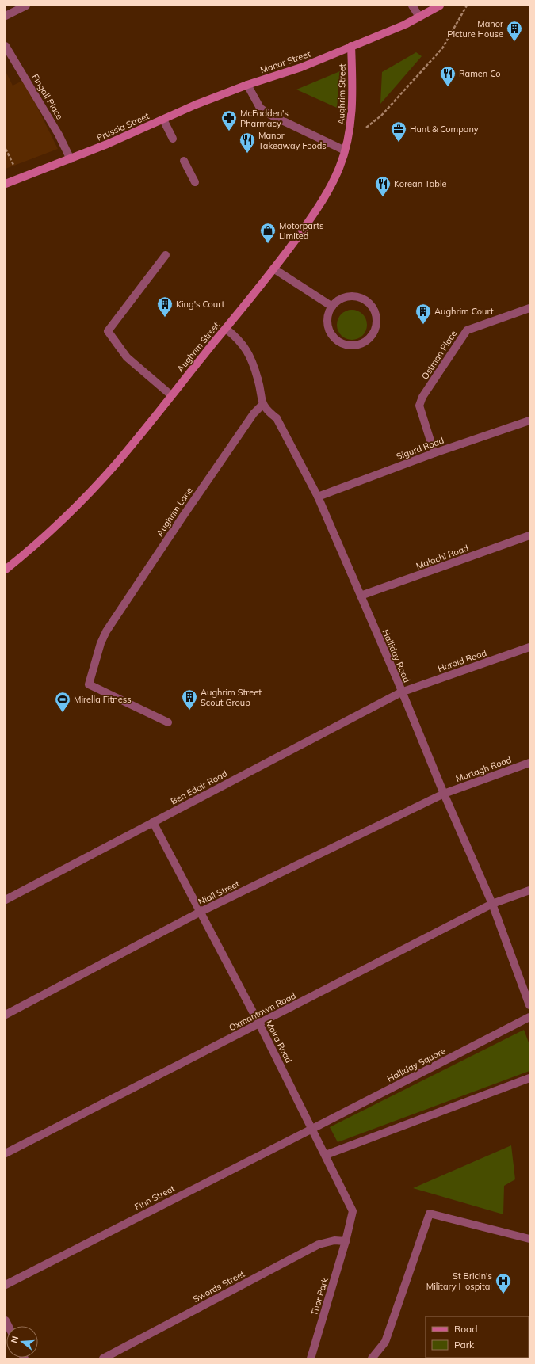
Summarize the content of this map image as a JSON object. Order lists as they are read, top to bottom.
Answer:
{
  "streets": {
    "main road": ["Manor Street", "Aughrim Street", "Prussia Street"],
    "street": [
      "Fingall Place",
      "Ostman Place",
      "Sigurd Road",
      "Aughrim Lane",
      "Malachi Road",
      "Halliday Road",
      "Harold Road",
      "Murtagh Road",
      "Ben Edair Road",
      "Niall Street",
      "Oxmantown Road",
      "Moira Road",
      "Halliday Square",
      "Finn Street",
      "Swords Street",
      "Thor Park"
    ]
  },
  "crossings": [
    ["Manor Street", "Aughrim Street"],
    ["Manor Street", "Prussia Street"],
    ["Fingall Place", "Prussia Street"],
    ["Ostman Place", "Sigurd Road"],
    ["Sigurd Road", "Halliday Road"],
    ["Aughrim Lane", "Halliday Road"],
    ["Malachi Road", "Halliday Road"],
    ["Halliday Road", "Harold Road"],
    ["Halliday Road", "Murtagh Road"],
    ["Halliday Road", "Ben Edair Road"],
    ["Halliday Road", "Niall Street"],
    ["Halliday Road", "Oxmantown Road"],
    ["Harold Road", "Ben Edair Road"],
    ["Murtagh Road", "Niall Street"],
    ["Ben Edair Road", "Moira Road"],
    ["Niall Street", "Moira Road"],
    ["Oxmantown Road", "Moira Road"],
    ["Moira Road", "Halliday Square"],
    ["Moira Road", "Finn Street"],
    ["Moira Road", "Swords Street"],
    ["Moira Road", "Thor Park"],
    ["Halliday Square", "Finn Street"],
    ["Swords Street", "Thor Park"]
  ],
  "places": {
    "building": [
      "Manor Picture House",
      "King's Court",
      "Aughrim Court",
      "Aughrim Street Scout Group"
    ],
    "restaurant": ["Ramen Co", "Manor Takeaway Foods", "Korean Table"],
    "pharmacy": ["McFadden's Pharmacy"],
    "office": ["Hunt & Company"],
    "shop": ["Motorparts Limited"],
    "sports": ["Mirella Fitness"],
    "hospital": ["St Bricin's Military Hospital"]
  },
  "legend": ["Road", "Park"],
  "north": "left"
}
